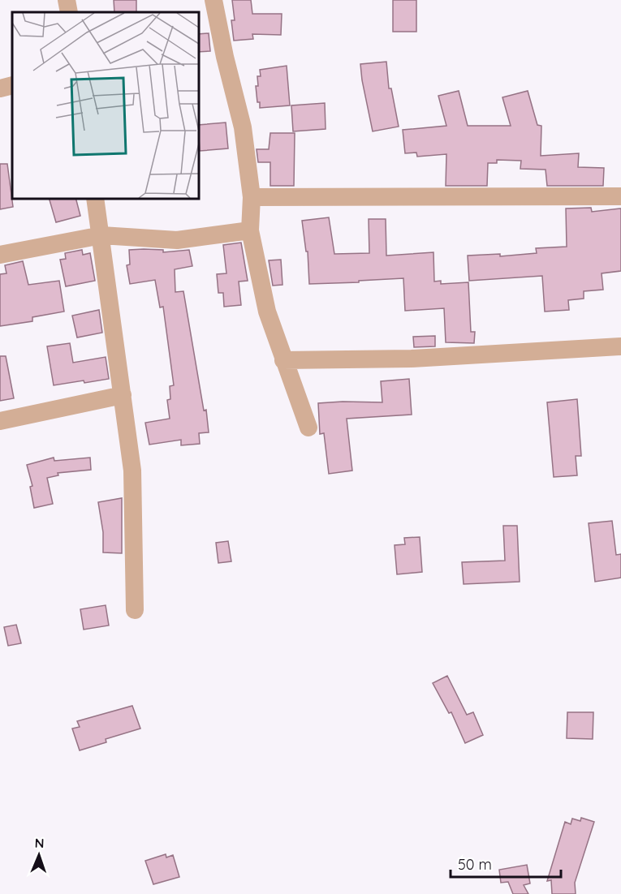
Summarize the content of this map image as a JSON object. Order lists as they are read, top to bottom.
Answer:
{
  "scale_bar": "50 m",
  "north": "top"
}
